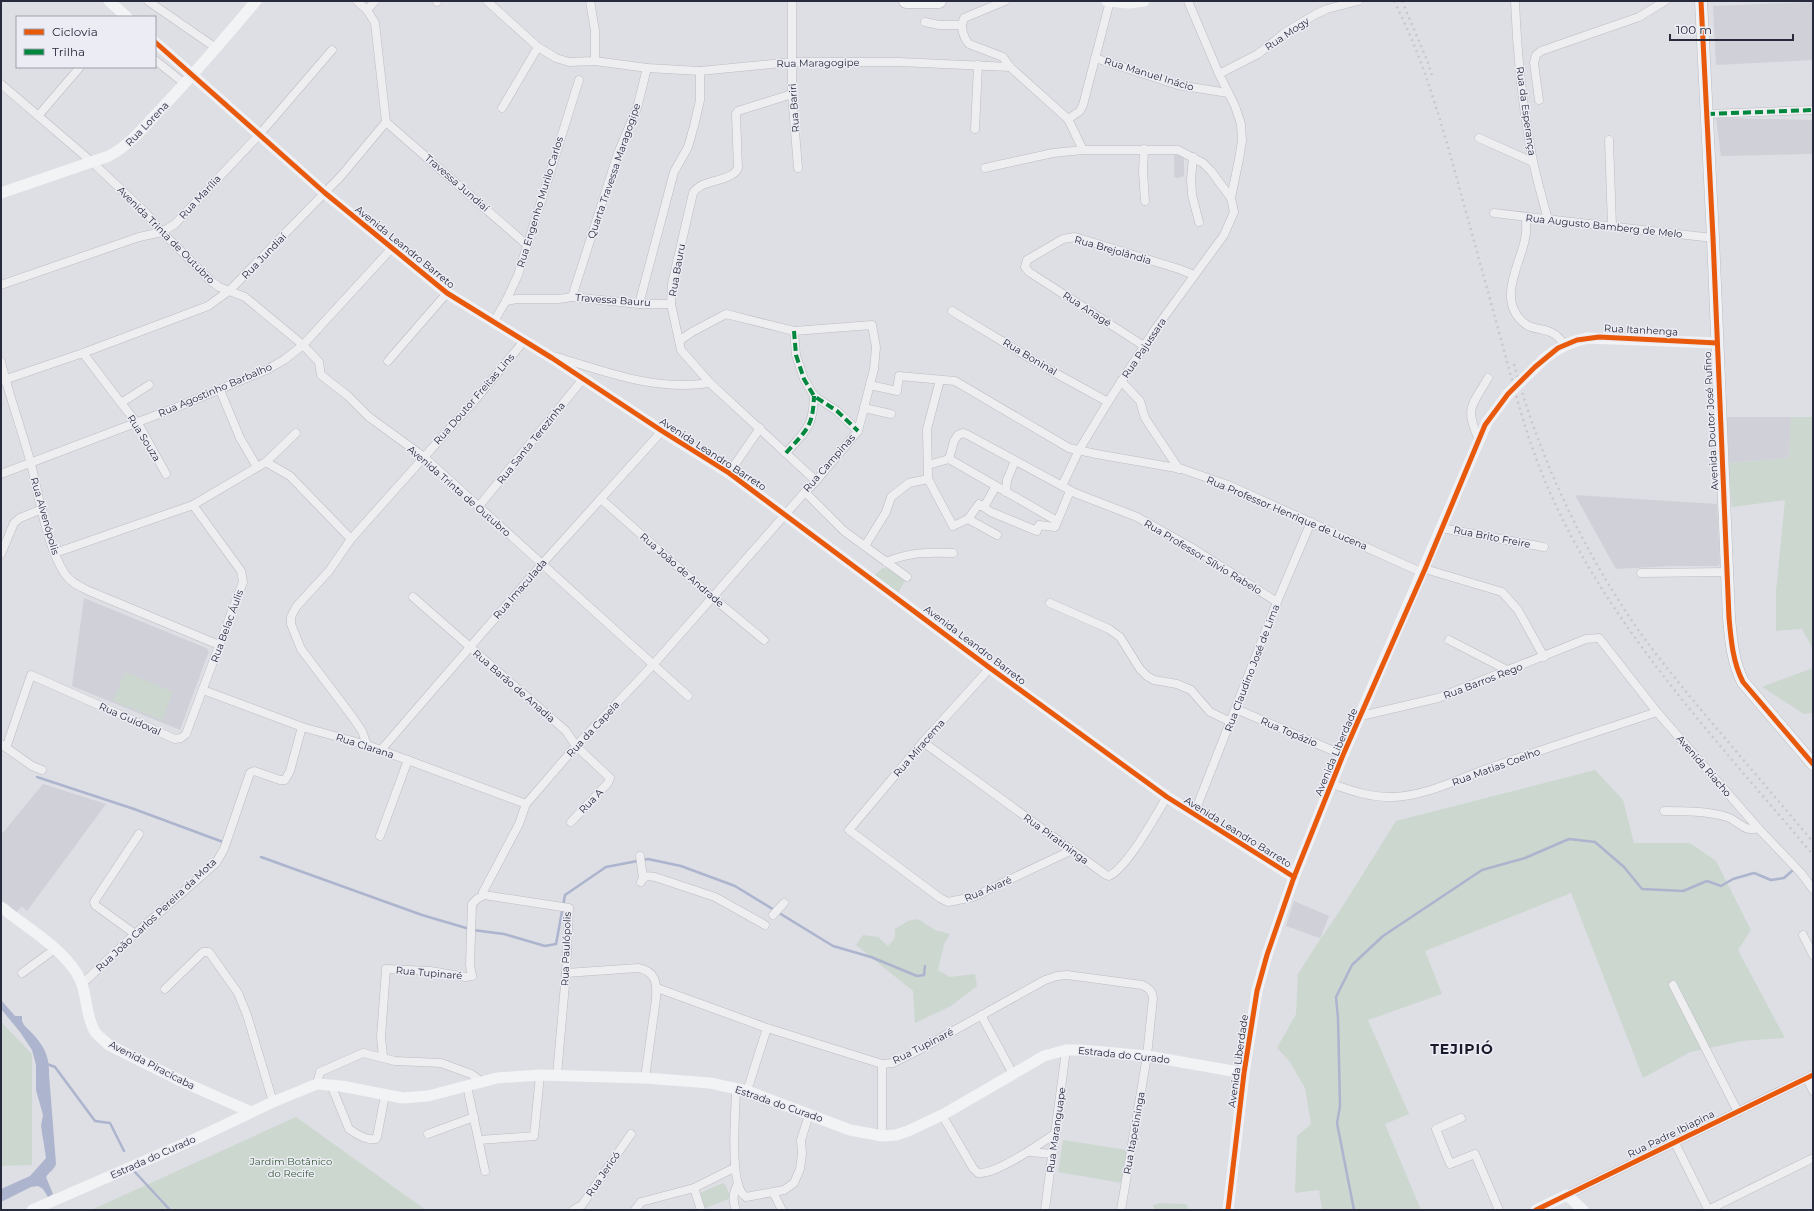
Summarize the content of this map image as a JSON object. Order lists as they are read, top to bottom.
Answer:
{
  "streets": {
    "main road": [
      "Rua Lorena",
      "Avenida Leandro Barreto",
      "Rua Itanhenga",
      "Avenida Doutor José Rufino",
      "Avenida Liberdade",
      "Estrada do Curado",
      "Avenida Piracicaba",
      "Rua Padre Ibiapina"
    ],
    "street": [
      "Rua Mogy",
      "Rua Maragogipe",
      "Rua Manuel Inácio",
      "Rua Bariri",
      "Rua da Esperança",
      "Quarta Travessa Maragogipe",
      "Travessa Jundiaí",
      "Rua Marília",
      "Rua Engenho Murilo Carlos",
      "Rua Augusto Bamberg de Melo",
      "Avenida Trinta de Outubro",
      "Rua Brejolândia",
      "Rua Jundiaí",
      "Rua Bauru",
      "Travessa Bauru",
      "Rua Anagé",
      "Rua Pajussara",
      "Rua Boninal",
      "Rua Agostinho Barbalho",
      "Rua Doutor Freitas Lins",
      "Rua Souza",
      "Rua Santa Terezinha",
      "Rua Campinas",
      "Rua Professor Henrique de Lucena",
      "Rua Alvenópolis",
      "Rua Brito Freire",
      "Rua Professor Sílvio Rabelo",
      "Rua João de Andrade",
      "Rua Imaculada",
      "Rua Belac Áulis",
      "Rua Claudino José de Lima",
      "Rua Barros Rego",
      "Rua Barão de Anadia",
      "Rua Guidoval",
      "Rua da Capela",
      "Rua Topázio",
      "Rua Clarana",
      "Rua Miracema",
      "Avenida Riacho",
      "Rua Matias Coelho",
      "Rua A",
      "Rua Piratininga",
      "Rua Avaré",
      "Rua João Carlos Pereira da Mota",
      "Rua Paulópolis",
      "Rua Tupinaré",
      "Rua Maranguape",
      "Rua Itapetininga",
      "Rua Jericó"
    ]
  },
  "crossings": [
    ["Rua Maragogipe", "Rua Bariri"],
    ["Rua Maragogipe", "Quarta Travessa Maragogipe"],
    ["Rua Bariri", "Rua Bauru"],
    ["Rua da Esperança", "Rua Augusto Bamberg de Melo"],
    ["Rua Lorena", "Avenida Trinta de Outubro"],
    ["Rua Lorena", "Avenida Leandro Barreto"],
    ["Quarta Travessa Maragogipe", "Travessa Bauru"],
    ["Travessa Jundiaí", "Rua Engenho Murilo Carlos"],
    ["Travessa Jundiaí", "Rua Jundiaí"],
    ["Rua Marília", "Avenida Trinta de Outubro"],
    ["Rua Marília", "Avenida Leandro Barreto"],
    ["Rua Engenho Murilo Carlos", "Avenida Leandro Barreto"],
    ["Rua Engenho Murilo Carlos", "Travessa Bauru"],
    ["Rua Augusto Bamberg de Melo", "Avenida Doutor José Rufino"],
    ["Avenida Trinta de Outubro", "Rua Jundiaí"],
    ["Avenida Trinta de Outubro", "Rua Agostinho Barbalho"],
    ["Avenida Trinta de Outubro", "Rua Doutor Freitas Lins"],
    ["Avenida Trinta de Outubro", "Rua Santa Terezinha"],
    ["Avenida Trinta de Outubro", "Rua Imaculada"],
    ["Avenida Trinta de Outubro", "Rua da Capela"],
    ["Avenida Leandro Barreto", "Rua Jundiaí"],
    ["Avenida Leandro Barreto", "Rua Agostinho Barbalho"],
    ["Avenida Leandro Barreto", "Rua Doutor Freitas Lins"],
    ["Avenida Leandro Barreto", "Rua Santa Terezinha"],
    ["Avenida Leandro Barreto", "Rua Campinas"],
    ["Avenida Leandro Barreto", "Rua Imaculada"],
    ["Avenida Leandro Barreto", "Rua Claudino José de Lima"],
    ["Avenida Leandro Barreto", "Rua da Capela"],
    ["Avenida Leandro Barreto", "Rua Miracema"],
    ["Avenida Leandro Barreto", "Avenida Liberdade"],
    ["Avenida Leandro Barreto", "Rua Piratininga"],
    ["Rua Brejolândia", "Rua Anagé"],
    ["Rua Brejolândia", "Rua Pajussara"],
    ["Rua Jundiaí", "Rua Souza"],
    ["Rua Jundiaí", "Rua Alvenópolis"],
    ["Rua Bauru", "Travessa Bauru"],
    ["Rua Bauru", "Rua Campinas"],
    ["Rua Anagé", "Rua Pajussara"],
    ["Rua Itanhenga", "Avenida Doutor José Rufino"],
    ["Rua Itanhenga", "Avenida Liberdade"],
    ["Rua Pajussara", "Rua Boninal"],
    ["Rua Pajussara", "Rua Professor Henrique de Lucena"],
    ["Rua Pajussara", "Rua Professor Sílvio Rabelo"],
    ["Rua Agostinho Barbalho", "Rua Souza"],
    ["Rua Agostinho Barbalho", "Rua Alvenópolis"],
    ["Rua Doutor Freitas Lins", "Rua Clarana"],
    ["Rua Campinas", "Rua Professor Henrique de Lucena"],
    ["Rua Campinas", "Rua da Capela"],
    ["Rua Professor Henrique de Lucena", "Rua Claudino José de Lima"],
    ["Rua Professor Henrique de Lucena", "Rua Barros Rego"],
    ["Rua Professor Henrique de Lucena", "Avenida Liberdade"],
    ["Rua Alvenópolis", "Rua Belac Áulis"],
    ["Rua Brito Freire", "Avenida Liberdade"],
    ["Rua Professor Sílvio Rabelo", "Rua Claudino José de Lima"],
    ["Rua João de Andrade", "Rua Imaculada"],
    ["Rua João de Andrade", "Rua da Capela"],
    ["Rua Imaculada", "Rua Barão de Anadia"],
    ["Rua Imaculada", "Rua Clarana"],
    ["Rua Belac Áulis", "Rua Guidoval"],
    ["Rua Belac Áulis", "Rua Clarana"],
    ["Rua Claudino José de Lima", "Rua Topázio"],
    ["Rua Barros Rego", "Avenida Liberdade"],
    ["Rua Barros Rego", "Avenida Riacho"],
    ["Rua Barão de Anadia", "Rua da Capela"],
    ["Rua Barão de Anadia", "Rua A"],
    ["Rua Guidoval", "Rua Clarana"],
    ["Rua da Capela", "Rua Clarana"],
    ["Rua da Capela", "Rua Paulópolis"],
    ["Rua da Capela", "Rua Tupinaré"],
    ["Rua Topázio", "Avenida Liberdade"],
    ["Rua Clarana", "Rua João Carlos Pereira da Mota"],
    ["Rua Miracema", "Rua Piratininga"],
    ["Rua Miracema", "Rua Avaré"],
    ["Avenida Liberdade", "Rua Matias Coelho"],
    ["Avenida Liberdade", "Estrada do Curado"],
    ["Avenida Riacho", "Rua Matias Coelho"],
    ["Rua Piratininga", "Rua Avaré"],
    ["Rua João Carlos Pereira da Mota", "Avenida Piracicaba"],
    ["Rua Paulópolis", "Estrada do Curado"],
    ["Rua Tupinaré", "Estrada do Curado"],
    ["Rua Tupinaré", "Rua Itapetininga"],
    ["Estrada do Curado", "Avenida Piracicaba"],
    ["Estrada do Curado", "Rua Maranguape"],
    ["Estrada do Curado", "Rua Itapetininga"]
  ],
  "districts": ["TEJIPIÓ"],
  "parks": ["Jardim Botânico do Recife"],
  "legend": ["Ciclovia", "Trilha"],
  "scale_bar": "100 m"
}
